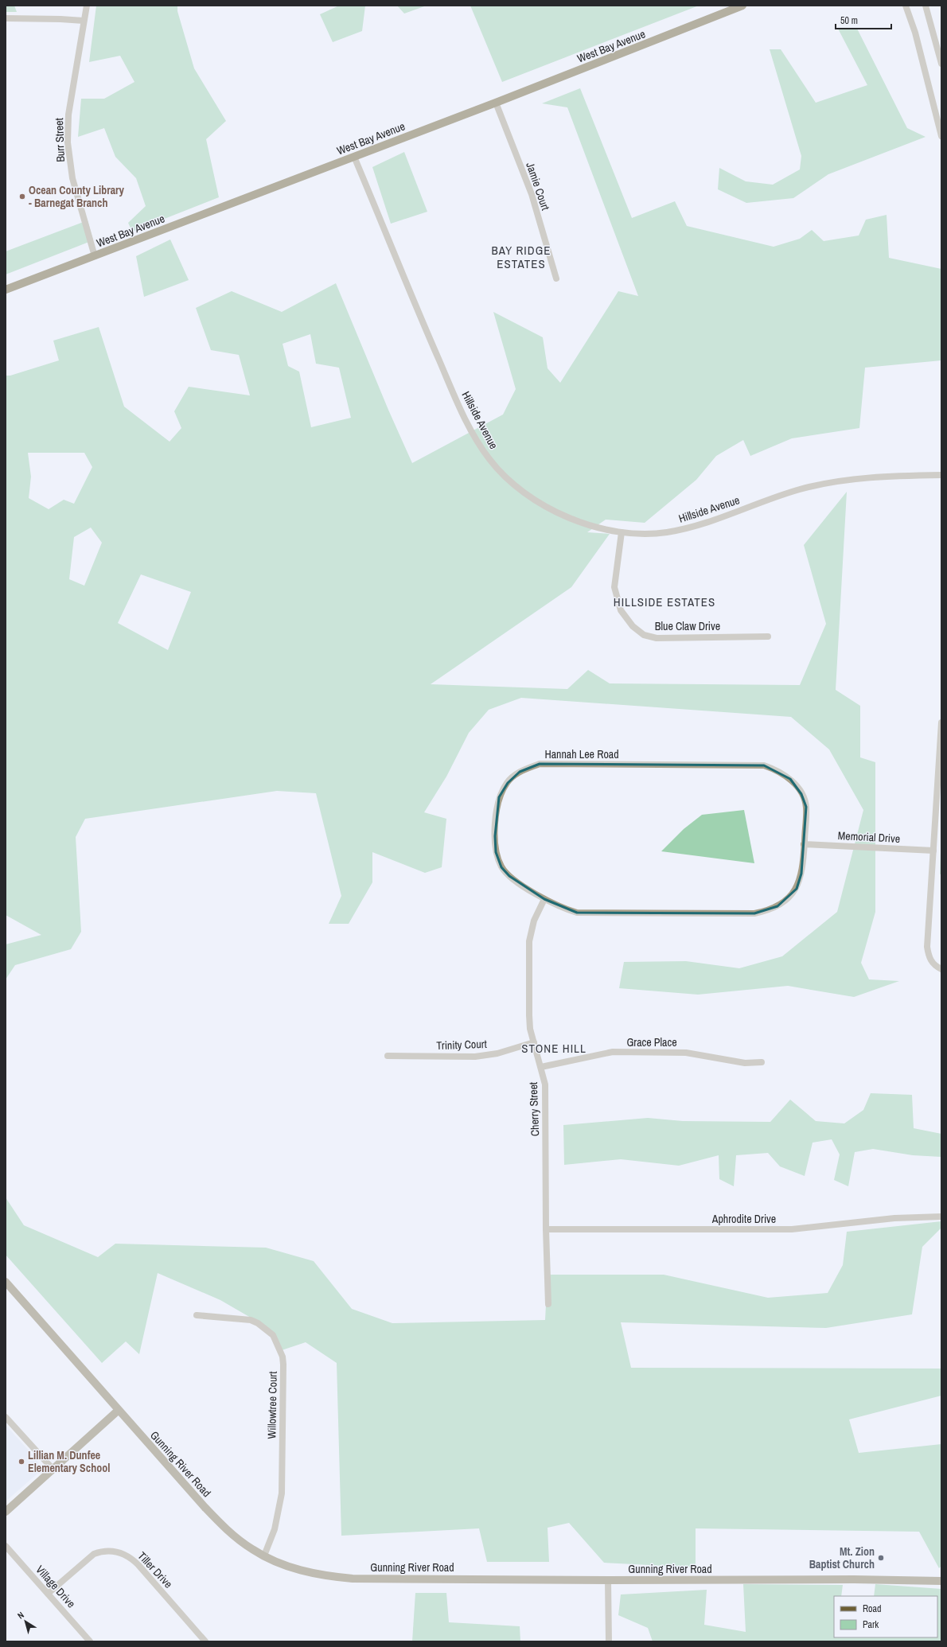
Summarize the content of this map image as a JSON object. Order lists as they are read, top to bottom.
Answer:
{
  "streets": {
    "main road": ["West Bay Avenue"],
    "street": [
      "Burr Street",
      "Jamie Court",
      "Hillside Avenue",
      "Blue Claw Drive",
      "Hannah Lee Road",
      "Memorial Drive",
      "Grace Place",
      "Trinity Court",
      "Cherry Street",
      "Aphrodite Drive",
      "Willowtree Court",
      "Gunning River Road",
      "Tiller Drive",
      "Village Drive"
    ]
  },
  "crossings": [
    ["West Bay Avenue", "Burr Street"],
    ["West Bay Avenue", "Jamie Court"],
    ["West Bay Avenue", "Hillside Avenue"],
    ["Hillside Avenue", "Blue Claw Drive"],
    ["Hannah Lee Road", "Memorial Drive"],
    ["Hannah Lee Road", "Cherry Street"],
    ["Grace Place", "Cherry Street"],
    ["Trinity Court", "Cherry Street"],
    ["Cherry Street", "Aphrodite Drive"],
    ["Willowtree Court", "Gunning River Road"],
    ["Tiller Drive", "Village Drive"]
  ],
  "districts": ["BAY RIDGE ESTATES", "HILLSIDE ESTATES", "STONE HILL"],
  "places": ["Ocean County Library - Barnegat Branch", "Lillian M. Dunfee Elementary School", "Mt. Zion Baptist Church"],
  "legend": ["Road", "Park"],
  "scale_bar": "50 m",
  "north": "top left"
}
